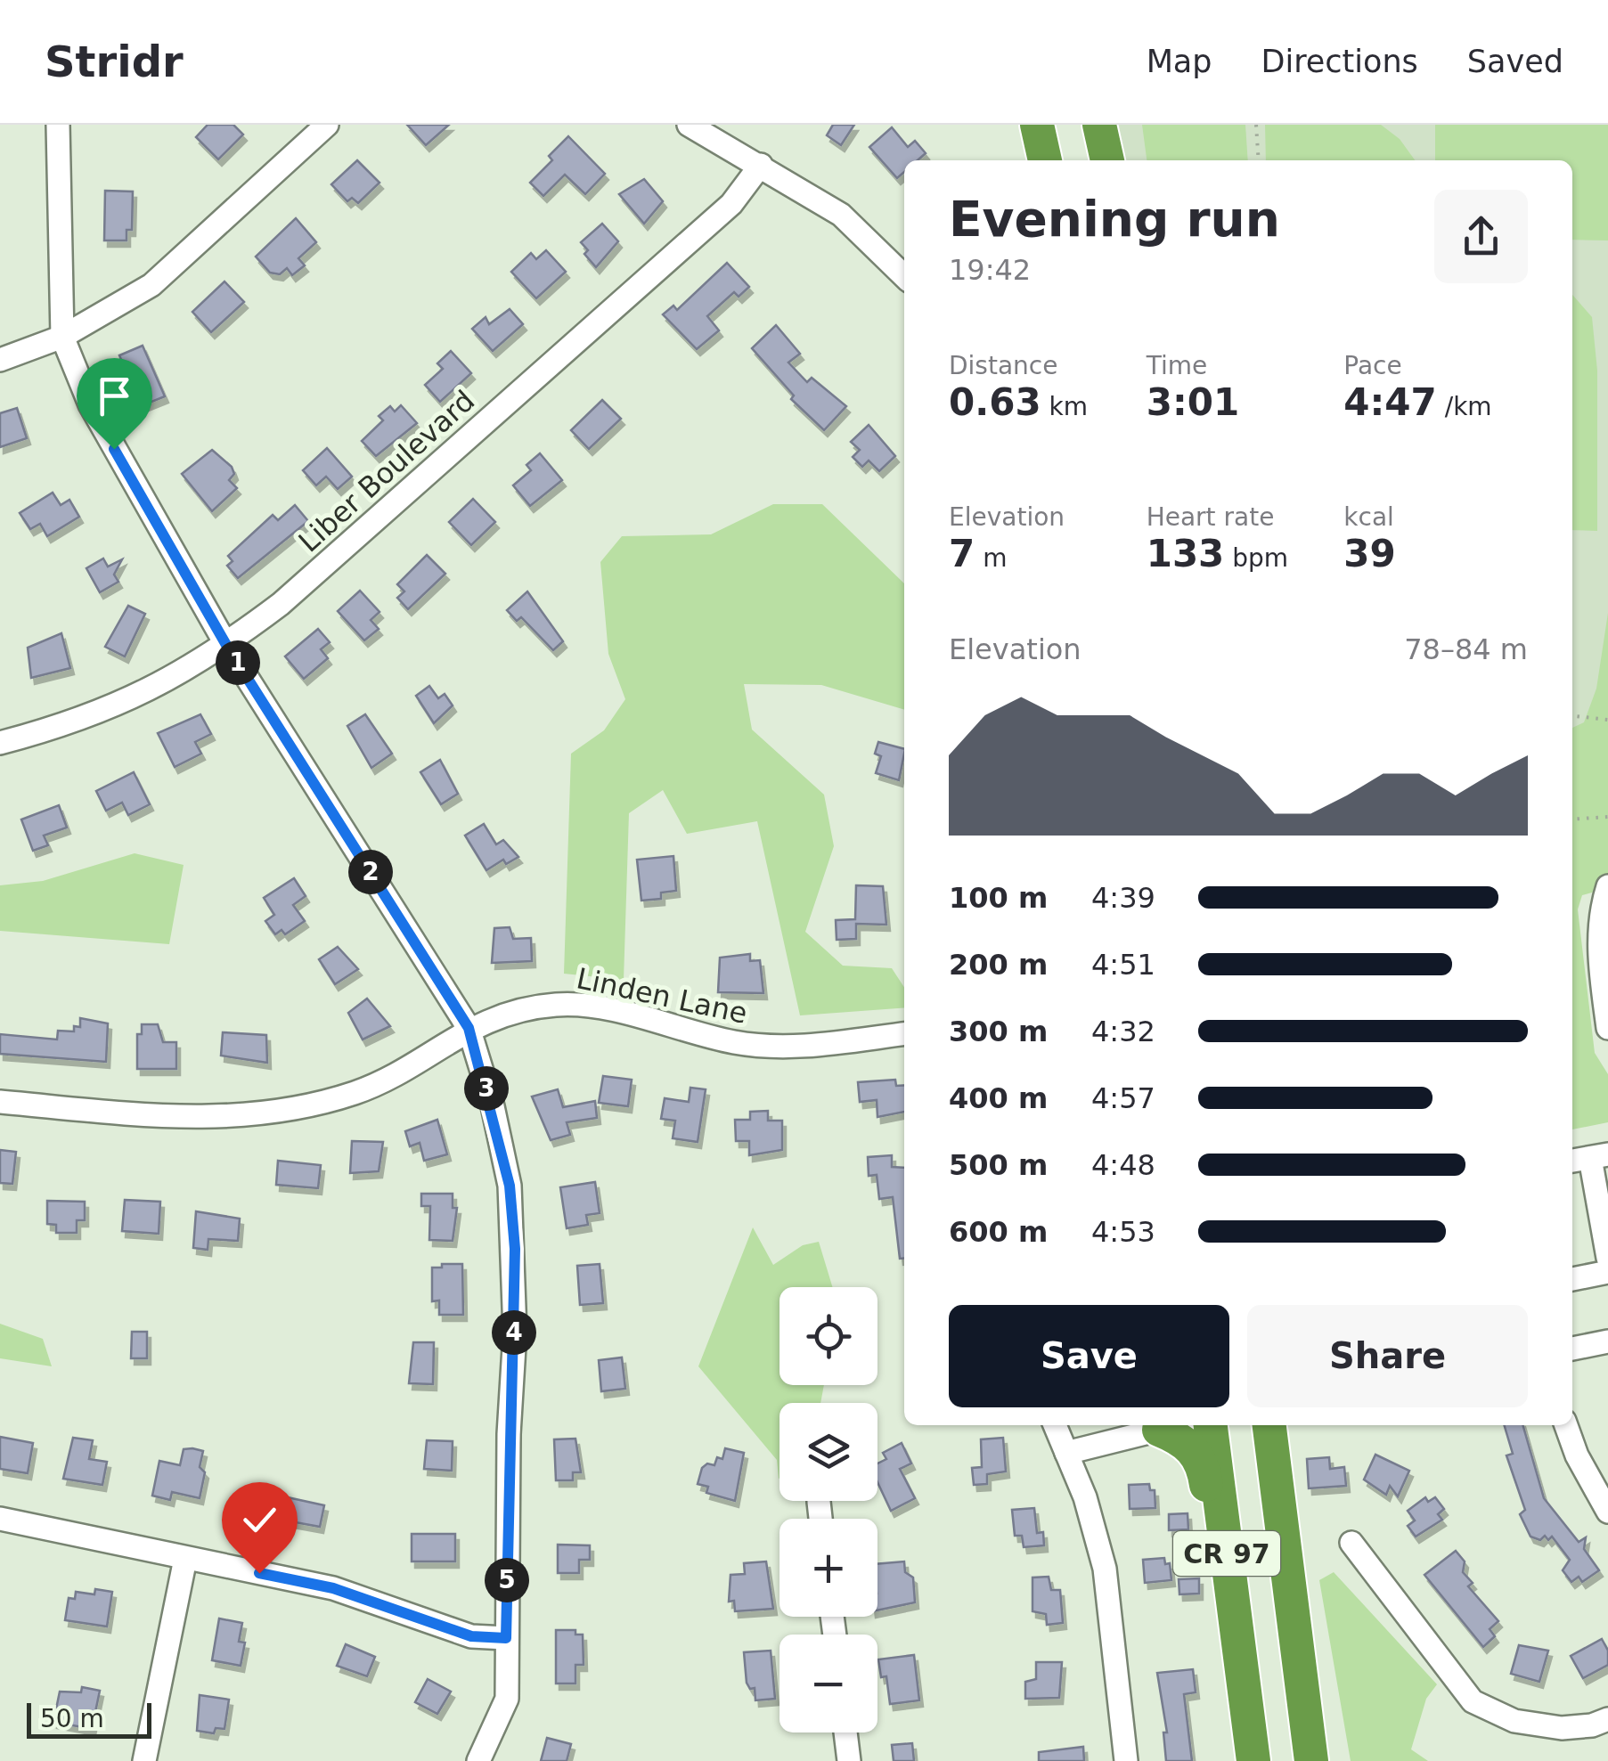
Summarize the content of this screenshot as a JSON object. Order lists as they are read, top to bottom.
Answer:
{
  "streets": {
    "highway": ["CR 97"],
    "street": ["Liber Boulevard", "Linden Lane"]
  },
  "scale_bar": "50 m",
  "page": {
    "header": "Stridr",
    "nav": ["Map", "Directions", "Saved"],
    "heading": ["Evening run", "19:42"],
    "stats": [
      ["Distance", "0.63 km"],
      ["Time", "3:01"],
      ["Pace", "4:47 /km"],
      ["Elevation", "7 m"],
      ["Heart rate", "133 bpm"],
      ["kcal", "39"]
    ],
    "chart": ["Elevation", "78–84 m"],
    "pins": [
      "1",
      "2",
      "3",
      "4",
      "5"
    ],
    "list": [
      {
        "name": "100 m",
        "note": "4:39"
      },
      {
        "name": "200 m",
        "note": "4:51"
      },
      {
        "name": "300 m",
        "note": "4:32"
      },
      {
        "name": "400 m",
        "note": "4:57"
      },
      {
        "name": "500 m",
        "note": "4:48"
      },
      {
        "name": "600 m",
        "note": "4:53"
      }
    ],
    "map_buttons": ["+", "−"],
    "buttons": ["Save", "Share"],
    "scale": "50 m"
  }
}
